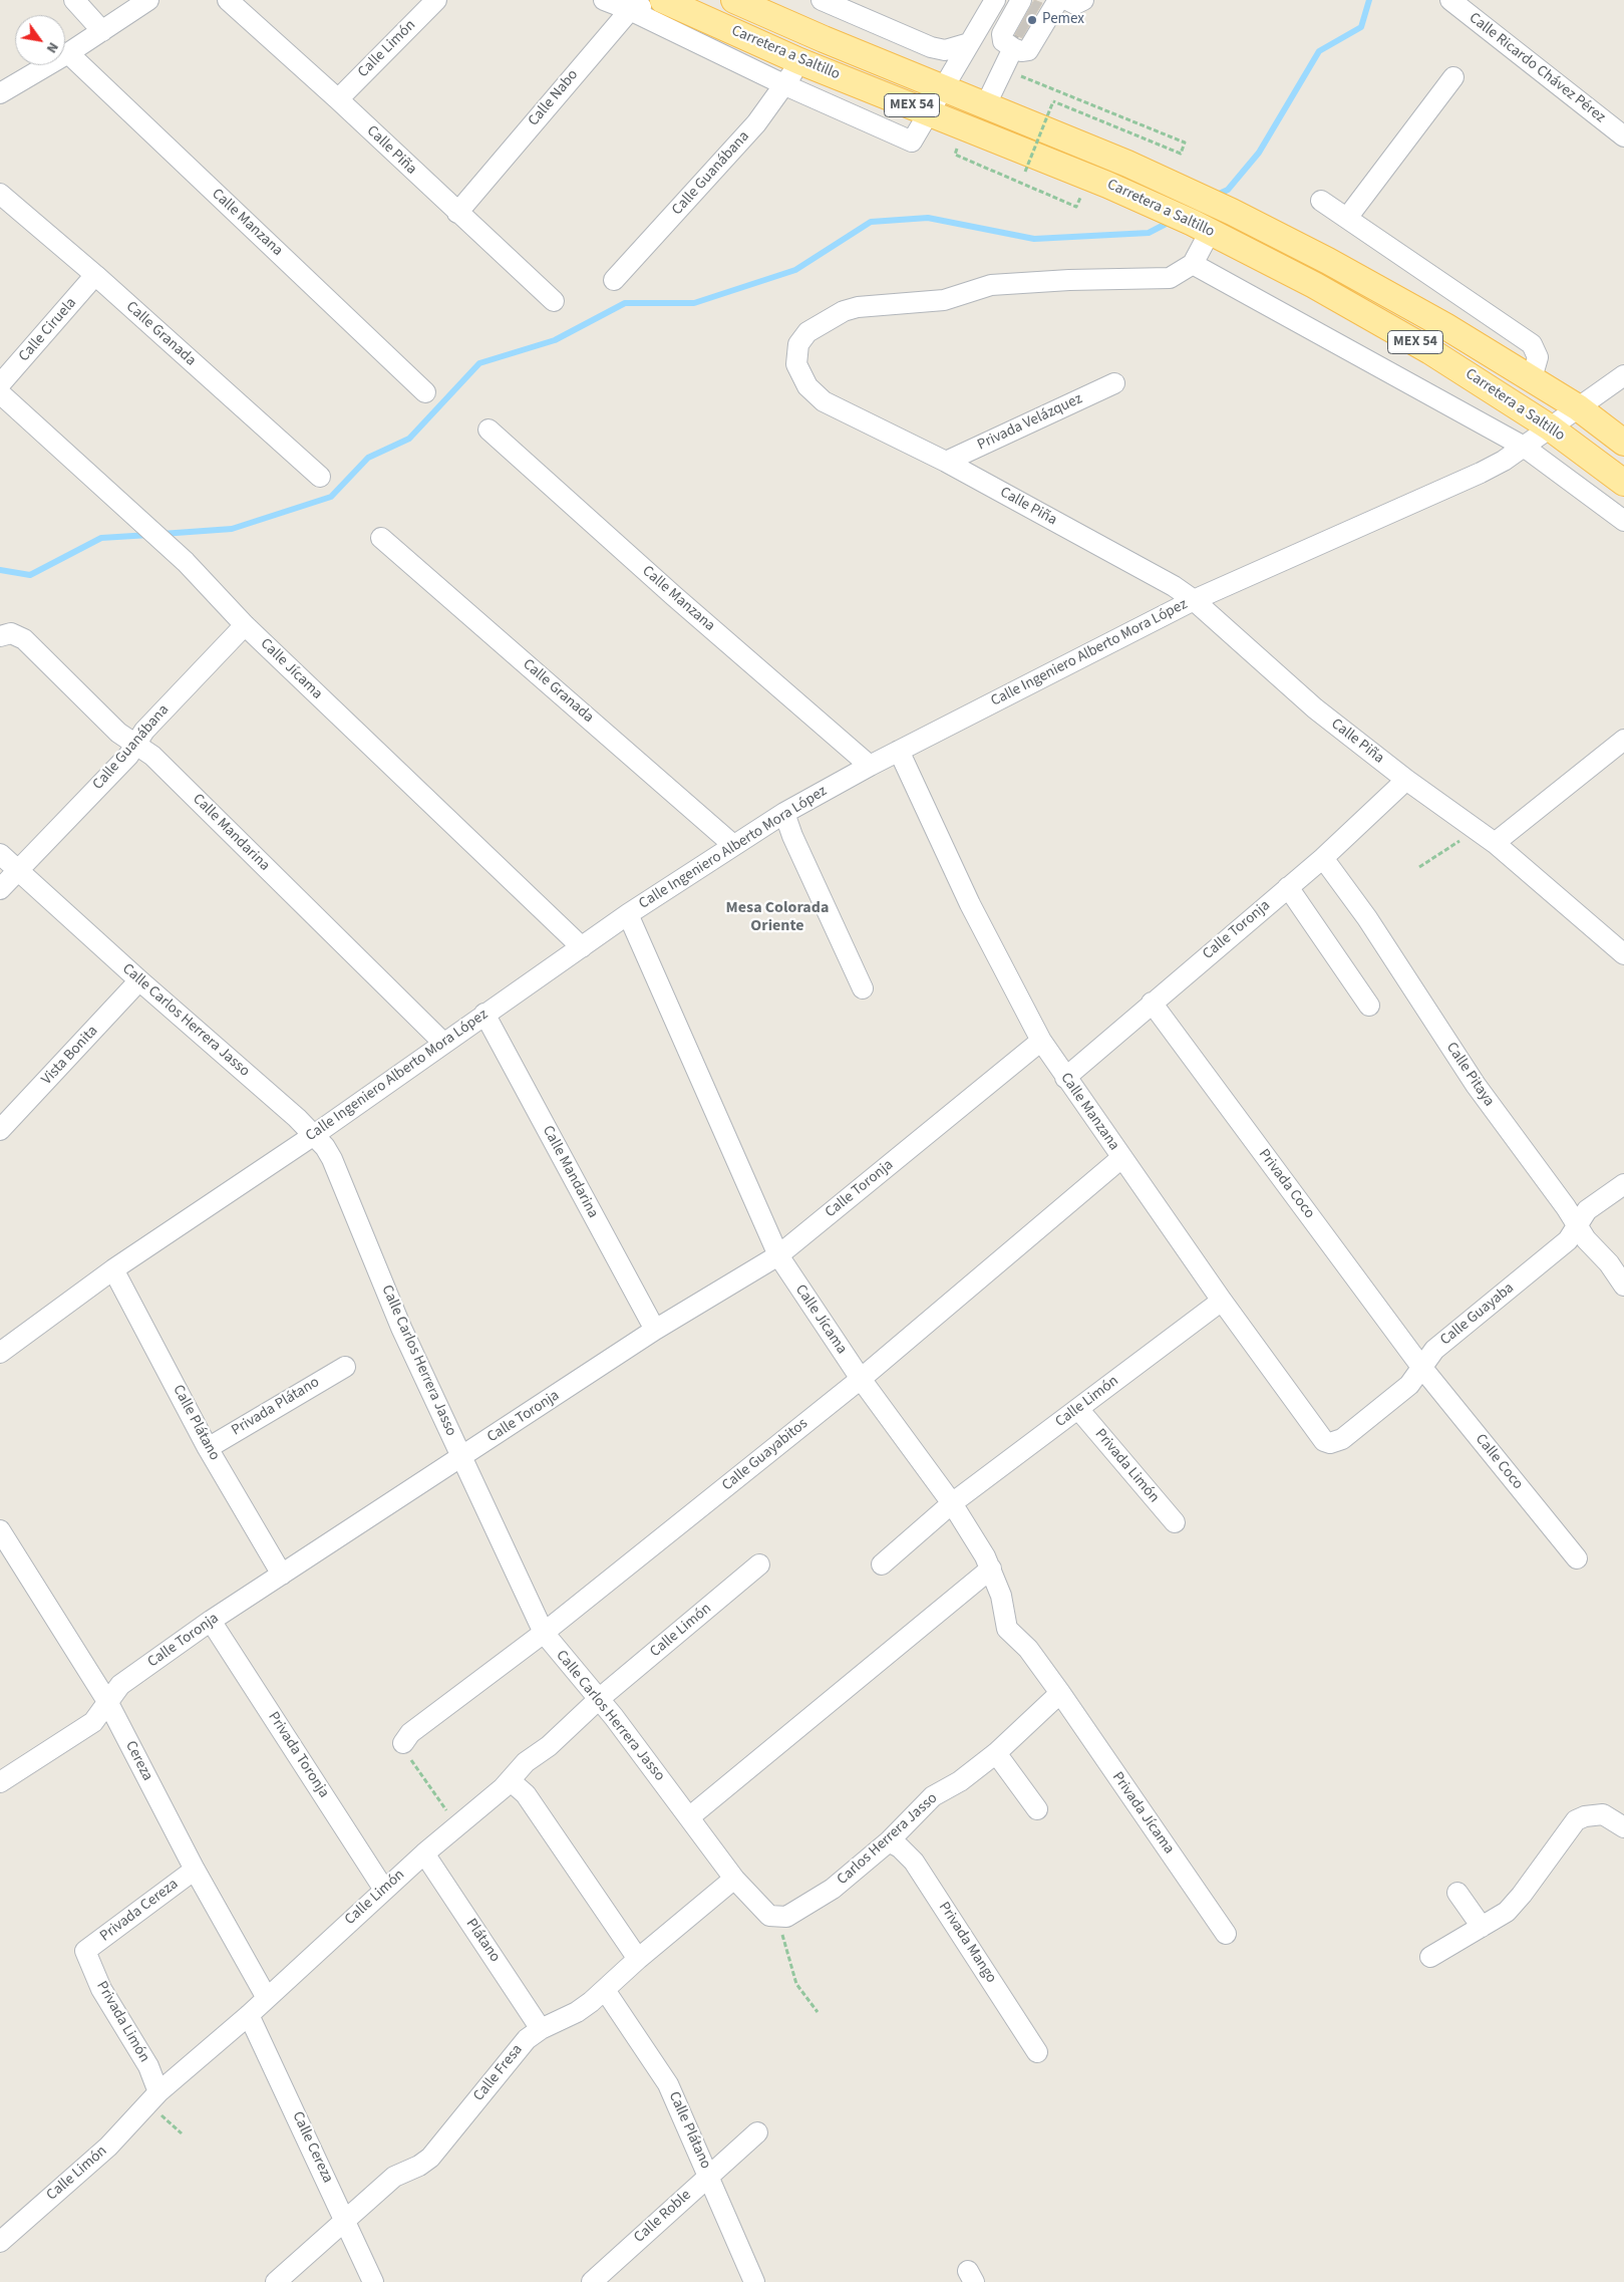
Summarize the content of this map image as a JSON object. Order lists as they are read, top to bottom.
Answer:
{
  "streets": {
    "main road": ["Carretera a Saltillo", "MEX 54"],
    "street": [
      "Calle Limón",
      "Calle Ricardo Chávez Pérez",
      "Calle Nabo",
      "Calle Piña",
      "Calle Guanábana",
      "Calle Manzana",
      "Calle Ciruela",
      "Calle Granada",
      "Privada Velázquez",
      "Calle Ingeniero Alberto Mora López",
      "Calle Jícama",
      "Calle Mandarina",
      "Calle Toronja",
      "Calle Carlos Herrera Jasso",
      "Vista Bonita",
      "Calle Pitaya",
      "Privada Coco",
      "Calle Guayaba",
      "Privada Plátano",
      "Calle Plátano",
      "Calle Guayabitos",
      "Calle Coco",
      "Privada Limón",
      "Privada Toronja",
      "Cereza",
      "Privada Jícama",
      "Carlos Herrera Jasso",
      "Privada Cereza",
      "Plátano",
      "Privada Mango",
      "Calle Fresa",
      "Calle Cereza",
      "Calle Roble"
    ]
  },
  "crossings": [
    ["Calle Limón", "Calle Piña"],
    ["Calle Limón", "Calle Manzana"],
    ["Calle Limón", "Calle Jícama"],
    ["Calle Limón", "Calle Carlos Herrera Jasso"],
    ["Calle Limón", "Privada Limón"],
    ["Calle Limón", "Privada Toronja"],
    ["Calle Limón", "Cereza"],
    ["Calle Limón", "Plátano"],
    ["Calle Limón", "Calle Cereza"],
    ["Carretera a Saltillo", "Calle Guanábana"],
    ["Carretera a Saltillo", "Calle Ingeniero Alberto Mora López"],
    ["Calle Nabo", "Calle Piña"],
    ["Calle Piña", "Privada Velázquez"],
    ["Calle Piña", "Calle Ingeniero Alberto Mora López"],
    ["Calle Piña", "Calle Toronja"],
    ["Calle Guanábana", "Calle Jícama"],
    ["Calle Guanábana", "Calle Mandarina"],
    ["Calle Guanábana", "Calle Carlos Herrera Jasso"],
    ["Calle Manzana", "Calle Ingeniero Alberto Mora López"],
    ["Calle Manzana", "Calle Toronja"],
    ["Calle Manzana", "Calle Guayaba"],
    ["Calle Manzana", "Calle Guayabitos"],
    ["Calle Ciruela", "Calle Granada"],
    ["Calle Granada", "Calle Ingeniero Alberto Mora López"],
    ["Calle Ingeniero Alberto Mora López", "Calle Jícama"],
    ["Calle Ingeniero Alberto Mora López", "Calle Mandarina"],
    ["Calle Ingeniero Alberto Mora López", "Calle Carlos Herrera Jasso"],
    ["Calle Ingeniero Alberto Mora López", "Calle Plátano"],
    ["Calle Jícama", "Calle Toronja"],
    ["Calle Jícama", "Calle Guayabitos"],
    ["Calle Jícama", "Privada Jícama"],
    ["Calle Jícama", "Carlos Herrera Jasso"],
    ["Calle Mandarina", "Calle Toronja"],
    ["Calle Toronja", "Calle Carlos Herrera Jasso"],
    ["Calle Toronja", "Calle Pitaya"],
    ["Calle Toronja", "Privada Coco"],
    ["Calle Toronja", "Calle Plátano"],
    ["Calle Toronja", "Privada Toronja"],
    ["Calle Toronja", "Cereza"],
    ["Calle Carlos Herrera Jasso", "Vista Bonita"],
    ["Calle Carlos Herrera Jasso", "Calle Guayabitos"],
    ["Calle Carlos Herrera Jasso", "Carlos Herrera Jasso"],
    ["Calle Carlos Herrera Jasso", "Calle Fresa"],
    ["Calle Pitaya", "Calle Guayaba"],
    ["Privada Coco", "Calle Guayaba"],
    ["Privada Coco", "Calle Coco"],
    ["Calle Guayaba", "Calle Coco"],
    ["Privada Plátano", "Calle Plátano"],
    ["Calle Plátano", "Calle Fresa"],
    ["Calle Plátano", "Calle Roble"],
    ["Privada Limón", "Privada Cereza"],
    ["Cereza", "Privada Cereza"],
    ["Privada Jícama", "Carlos Herrera Jasso"],
    ["Carlos Herrera Jasso", "Privada Mango"],
    ["Plátano", "Calle Fresa"],
    ["Calle Fresa", "Calle Cereza"]
  ],
  "districts": ["Mesa Colorada Oriente"],
  "places": ["Pemex"],
  "north": "bottom right"
}
